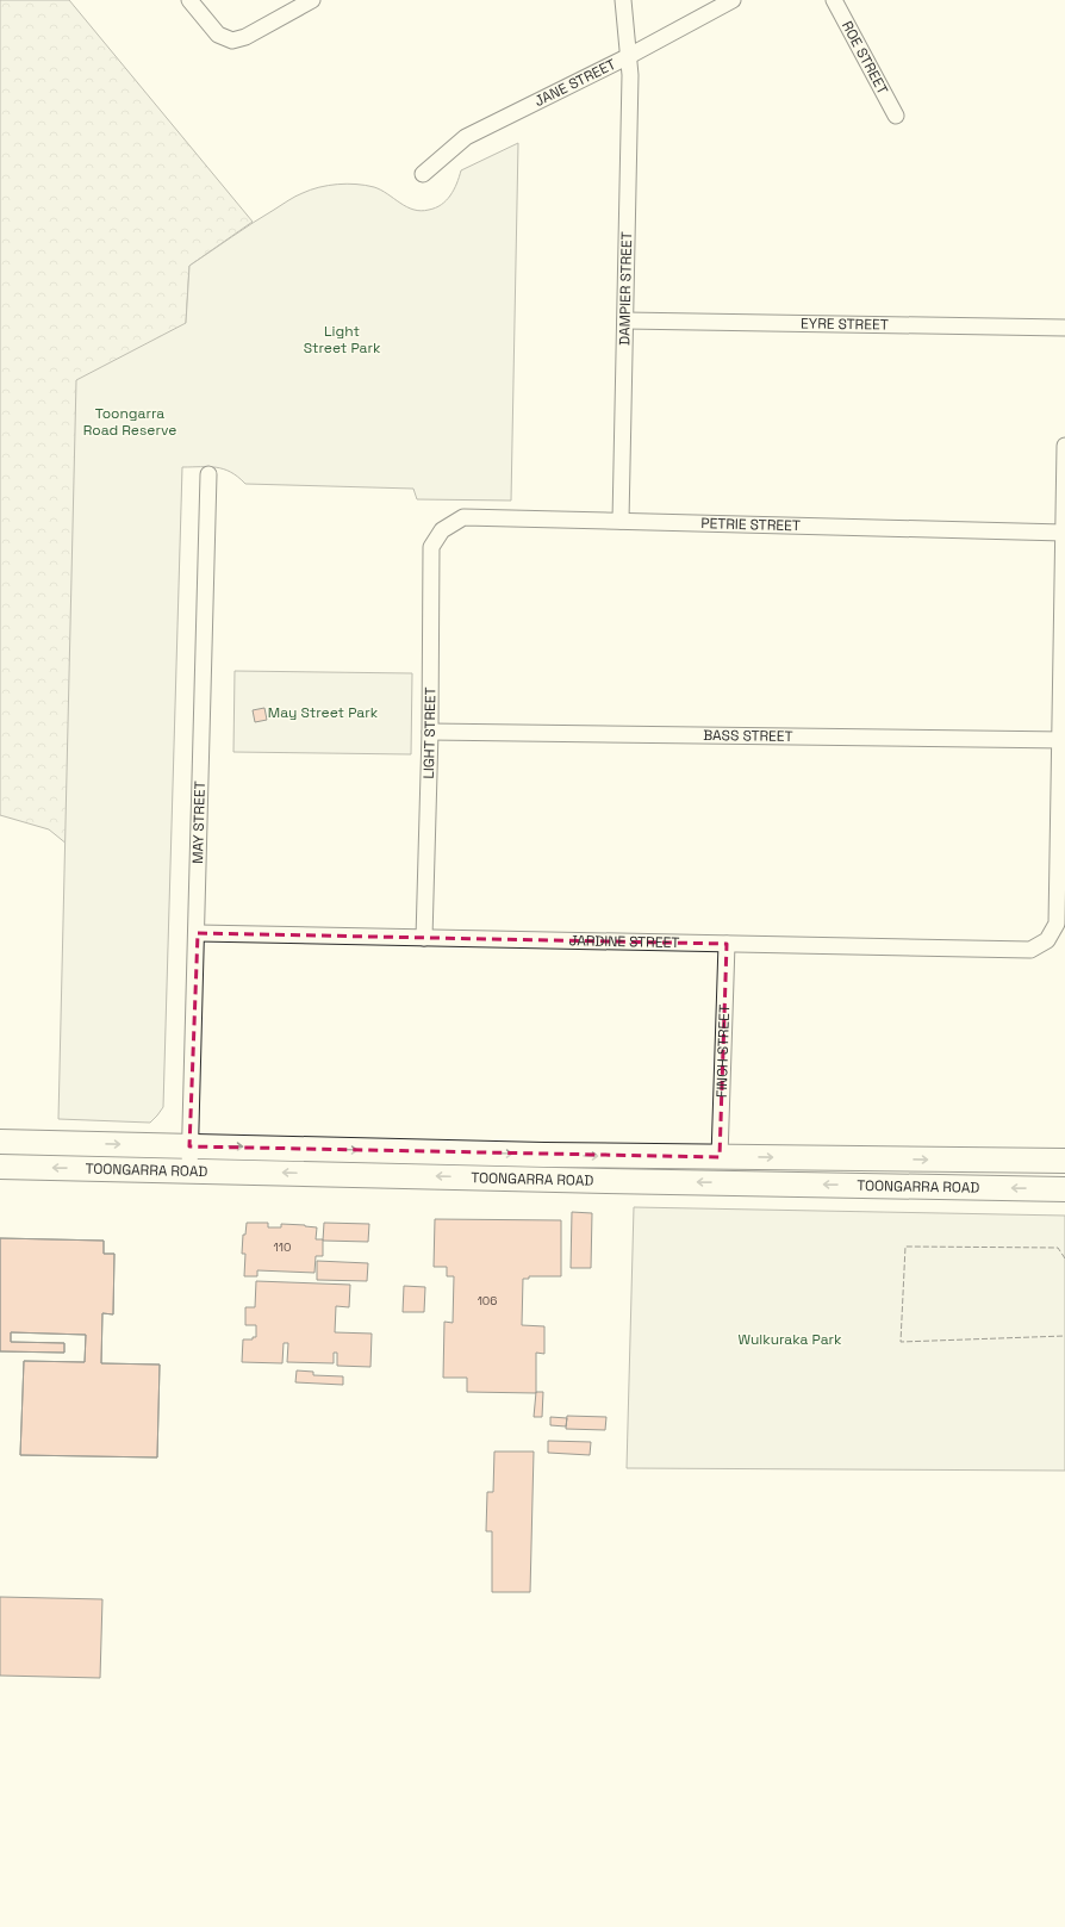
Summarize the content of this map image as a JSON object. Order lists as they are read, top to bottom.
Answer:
{
  "streets": {
    "main road": ["TOONGARRA ROAD"],
    "street": [
      "ROE STREET",
      "JANE STREET",
      "DAMPIER STREET",
      "EYRE STREET",
      "PETRIE STREET",
      "LIGHT STREET",
      "BASS STREET",
      "MAY STREET",
      "JARDINE STREET",
      "FINCH STREET"
    ]
  },
  "crossings": [
    ["JANE STREET", "DAMPIER STREET"],
    ["DAMPIER STREET", "EYRE STREET"],
    ["DAMPIER STREET", "PETRIE STREET"],
    ["PETRIE STREET", "LIGHT STREET"],
    ["LIGHT STREET", "BASS STREET"],
    ["LIGHT STREET", "JARDINE STREET"],
    ["BASS STREET", "JARDINE STREET"],
    ["MAY STREET", "JARDINE STREET"],
    ["MAY STREET", "TOONGARRA ROAD"],
    ["JARDINE STREET", "FINCH STREET"],
    ["FINCH STREET", "TOONGARRA ROAD"]
  ],
  "parks": [
    "Light Street Park",
    "Toongarra Road Reserve",
    "May Street Park",
    "Wulkuraka Park"
  ],
  "house_numbers": ["110", "106"]
}
